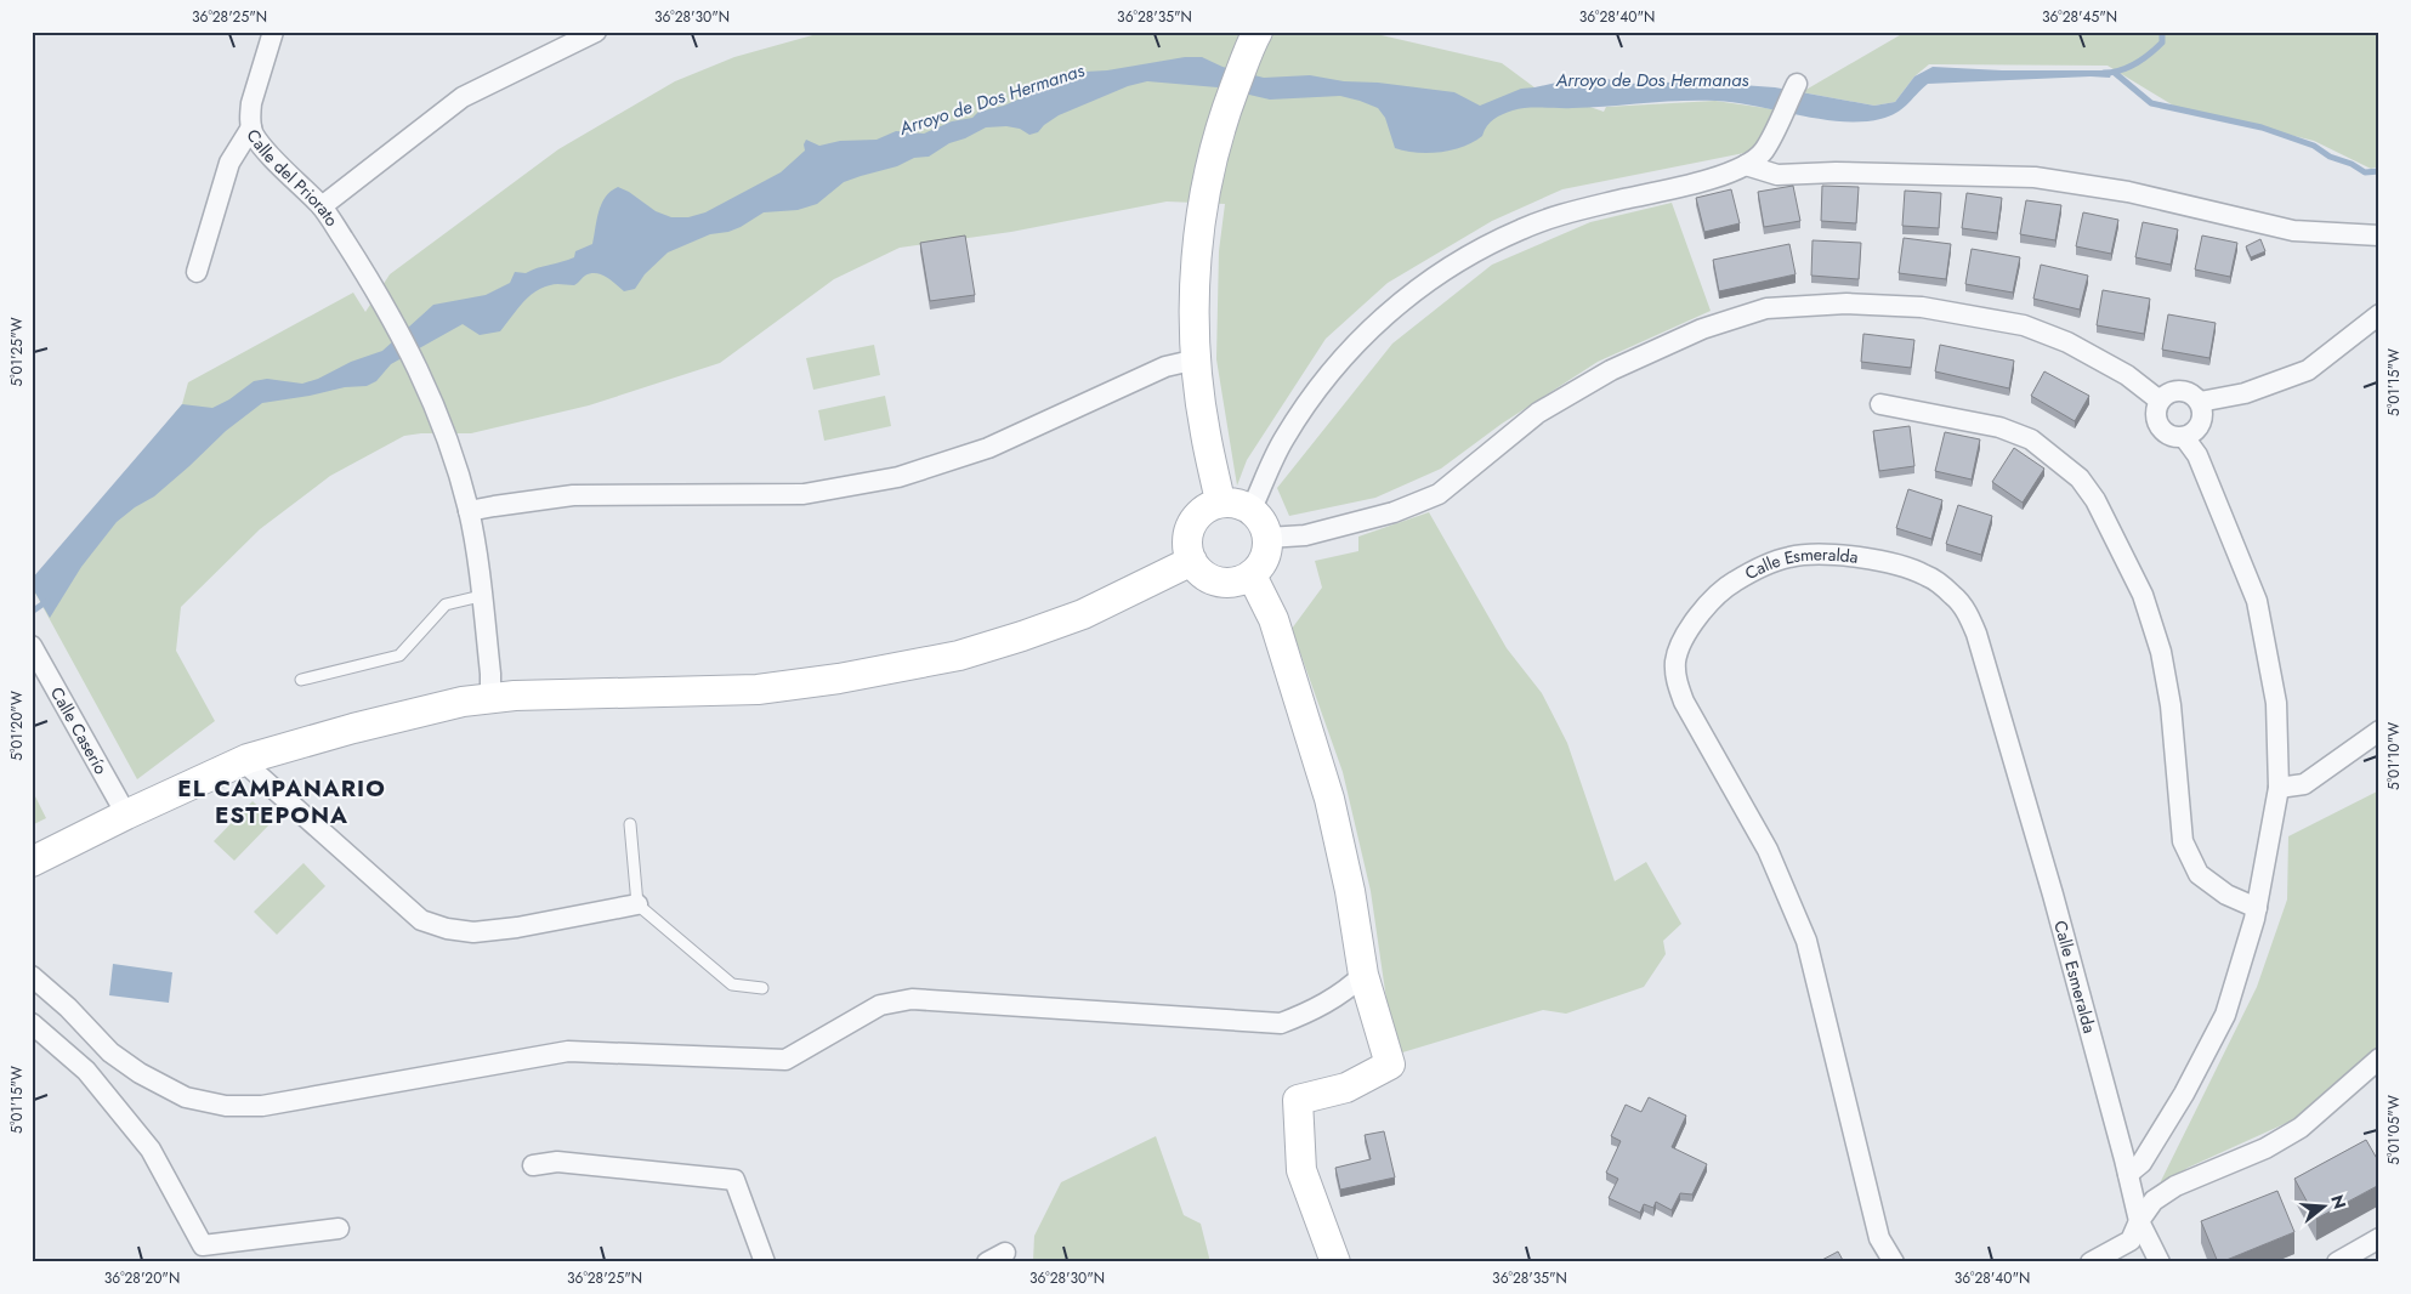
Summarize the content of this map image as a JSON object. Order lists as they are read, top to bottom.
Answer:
{
  "streets": {
    "street": ["Calle del Priorato", "Calle Esmeralda", "Calle Caserío"]
  },
  "districts": ["EL CAMPANARIO ESTEPONA"],
  "water": ["Arroyo de Dos Hermanas"],
  "north": "right",
  "coordinates": [
    "36°28'25\"N",
    "36°28'30\"N",
    "36°28'35\"N",
    "36°28'40\"N",
    "36°28'45\"N",
    "5°01'25\"W",
    "5°01'15\"W",
    "5°01'20\"W",
    "5°01'10\"W",
    "5°01'05\"W",
    "36°28'20\"N"
  ]
}
